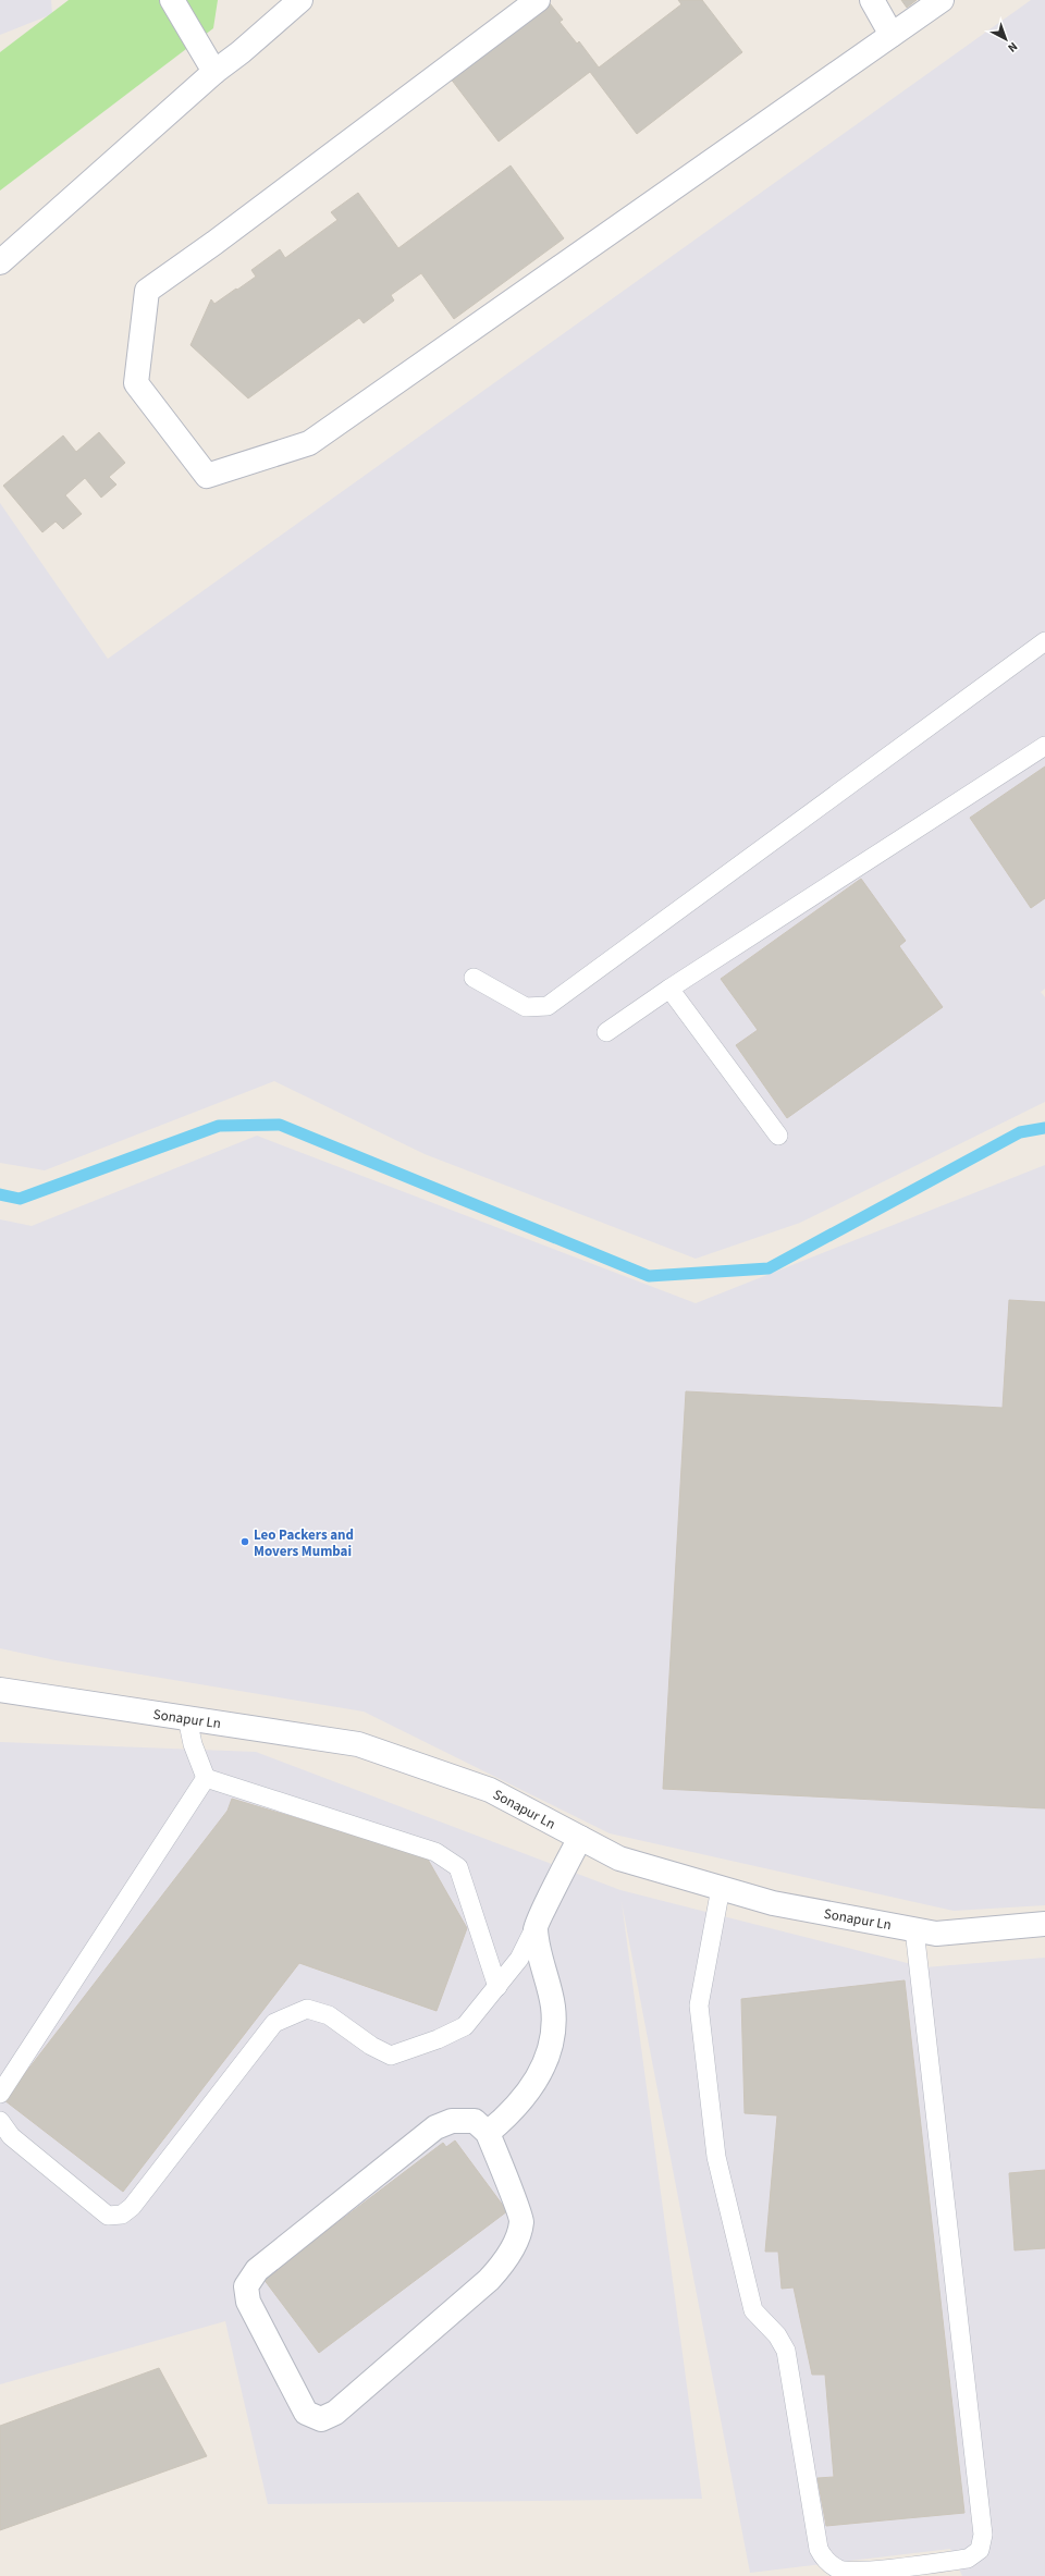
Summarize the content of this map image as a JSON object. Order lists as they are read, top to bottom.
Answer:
{
  "streets": {
    "street": ["Sonapur Ln"]
  },
  "places": ["Leo Packers and Movers Mumbai"],
  "north": "bottom right"
}
